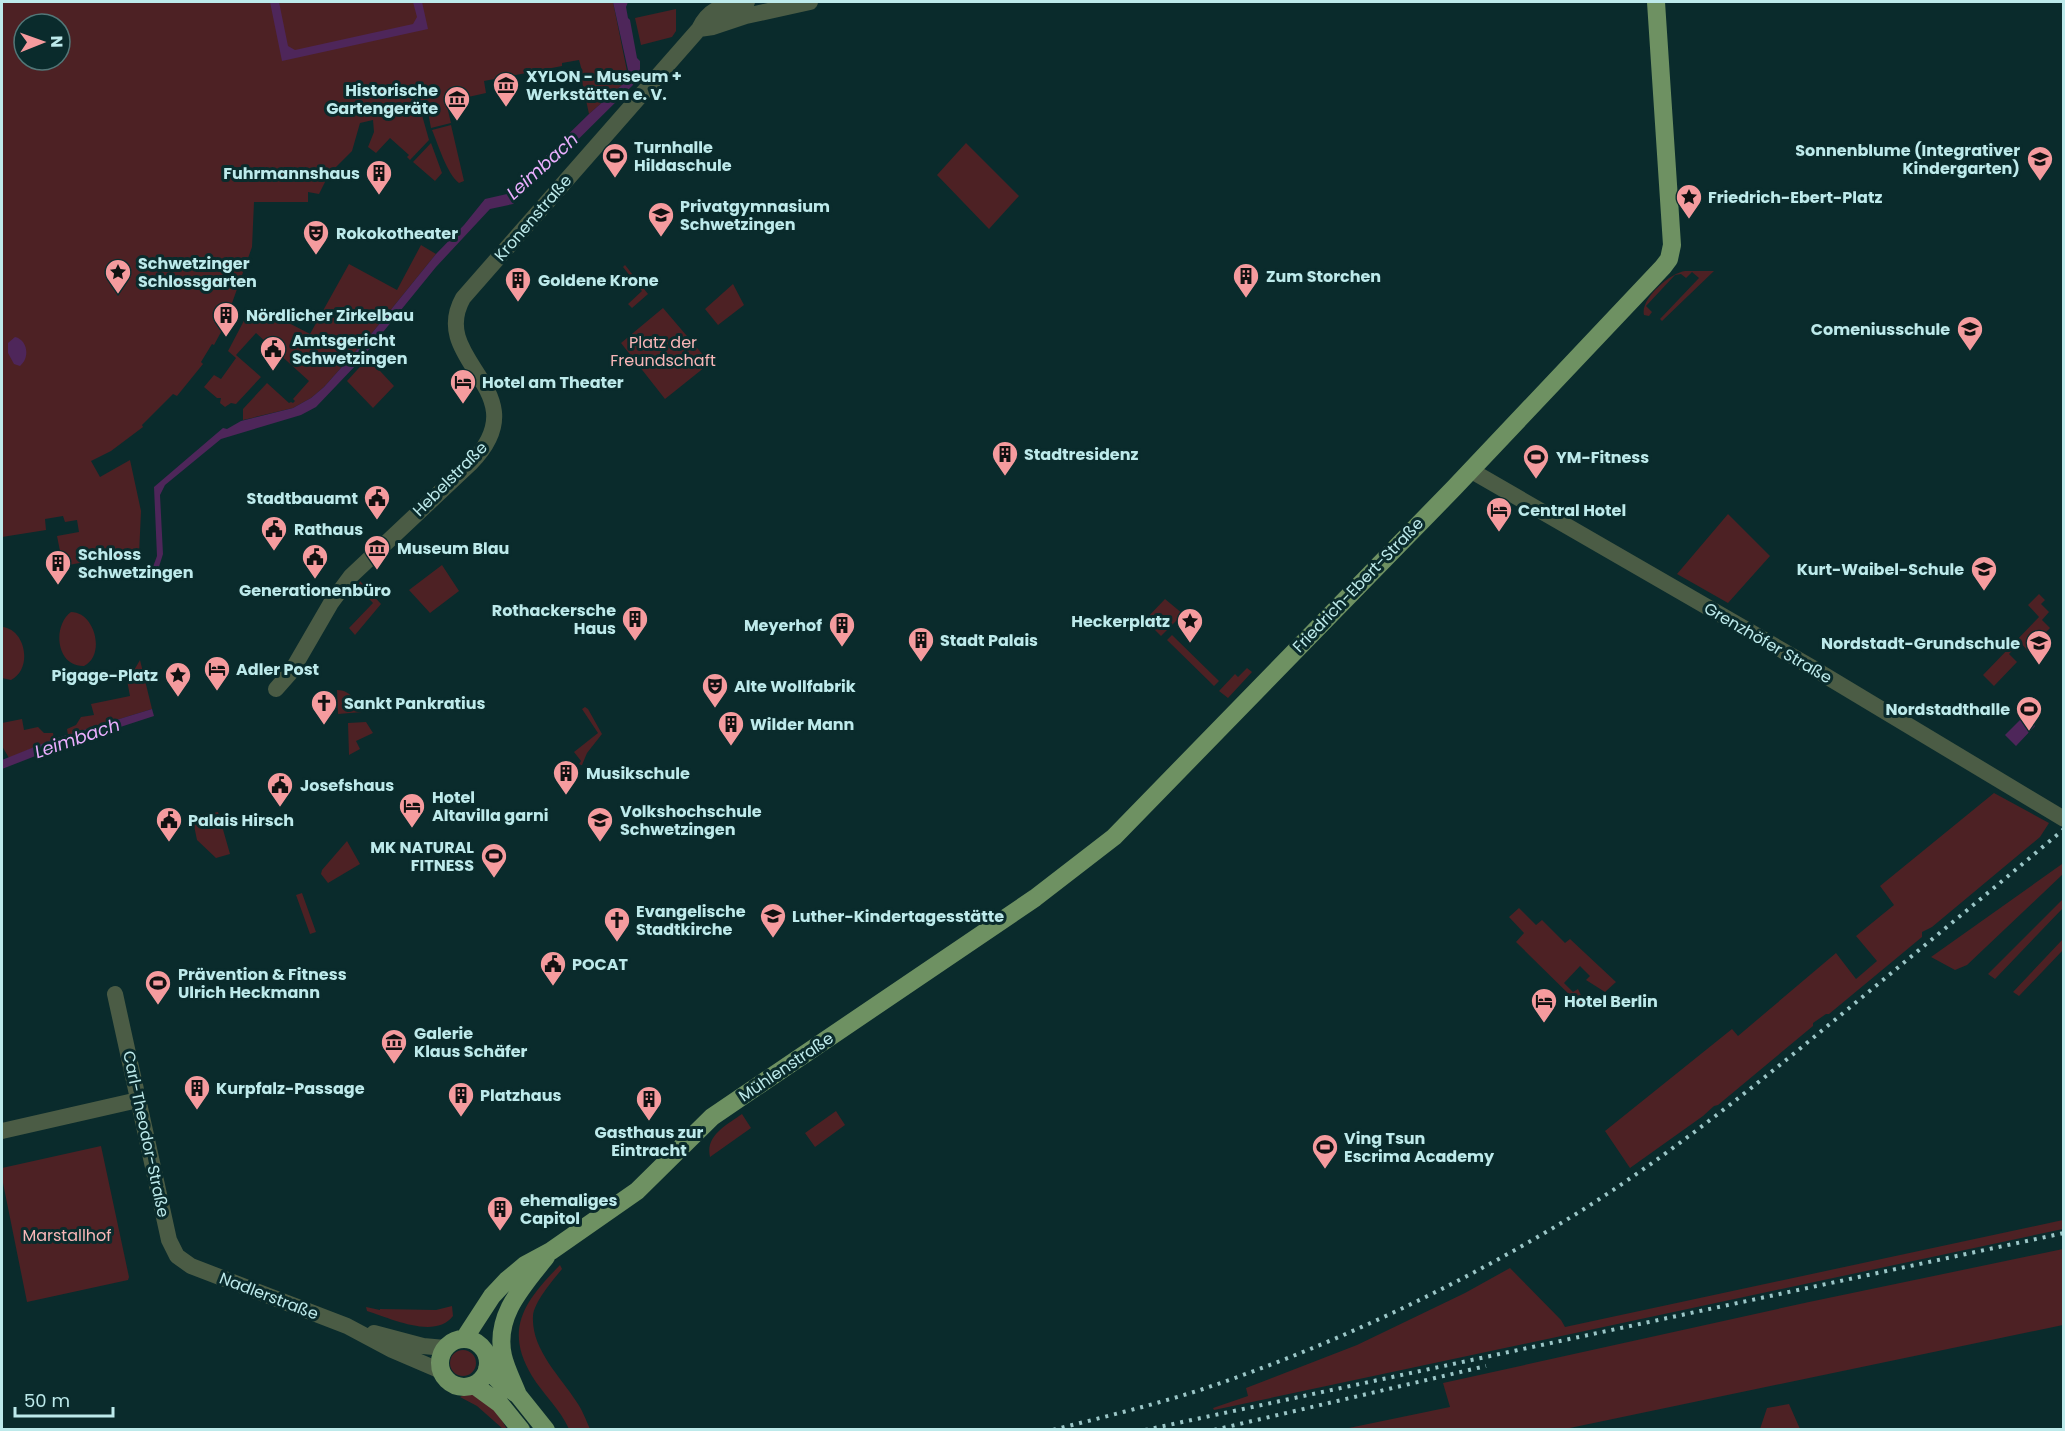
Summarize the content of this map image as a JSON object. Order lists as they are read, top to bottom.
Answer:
{
  "streets": {
    "main road": ["Friedrich-Ebert-Straße", "Mühlenstraße"],
    "street": [
      "Kronenstraße",
      "Hebelstraße",
      "Grenzhöfer Straße",
      "Carl-Theodor-Straße",
      "Nadlerstraße"
    ]
  },
  "crossings": [
    ["Kronenstraße", "Hebelstraße"],
    ["Friedrich-Ebert-Straße", "Grenzhöfer Straße"],
    ["Friedrich-Ebert-Straße", "Mühlenstraße"],
    ["Mühlenstraße", "Nadlerstraße"],
    ["Carl-Theodor-Straße", "Nadlerstraße"]
  ],
  "water": ["Leimbach"],
  "parks": ["Platz der Freundschaft", "Marstallhof"],
  "places": {
    "museum": [
      "XYLON - Museum + Werkstätten e. V.",
      "Historische Gartengeräte",
      "Museum Blau",
      "Galerie Klaus Schäfer"
    ],
    "sports": [
      "Turnhalle Hildaschule",
      "YM-Fitness",
      "Nordstadthalle",
      "MK NATURAL FITNESS",
      "Prävention & Fitness Ulrich Heckmann",
      "Ving Tsun Escrima Academy"
    ],
    "school or university": [
      "Sonnenblume (Integrativer Kindergarten)",
      "Privatgymnasium Schwetzingen",
      "Comeniusschule",
      "Kurt-Waibel-Schule",
      "Nordstadt-Grundschule",
      "Volkshochschule Schwetzingen",
      "Luther-Kindertagesstätte"
    ],
    "building": [
      "Fuhrmannshaus",
      "Zum Storchen",
      "Goldene Krone",
      "Nördlicher Zirkelbau",
      "Stadtresidenz",
      "Schloss Schwetzingen",
      "Rothackersche Haus",
      "Meyerhof",
      "Stadt Palais",
      "Wilder Mann",
      "Musikschule",
      "Kurpfalz-Passage",
      "Platzhaus",
      "Gasthaus zur Eintracht",
      "ehemaliges Capitol"
    ],
    "place": [
      "Friedrich-Ebert-Platz",
      "Schwetzinger Schlossgarten",
      "Heckerplatz",
      "Pigage-Platz"
    ],
    "theatre": ["Rokokotheater", "Alte Wollfabrik"],
    "public building": [
      "Amtsgericht Schwetzingen",
      "Stadtbauamt",
      "Rathaus",
      "Generationenbüro",
      "Josefshaus",
      "Palais Hirsch",
      "POCAT"
    ],
    "hotel": [
      "Hotel am Theater",
      "Central Hotel",
      "Adler Post",
      "Hotel Altavilla garni",
      "Hotel Berlin"
    ],
    "church": ["Sankt Pankratius", "Evangelische Stadtkirche"]
  },
  "scale_bar": "50 m",
  "north": "right"
}
